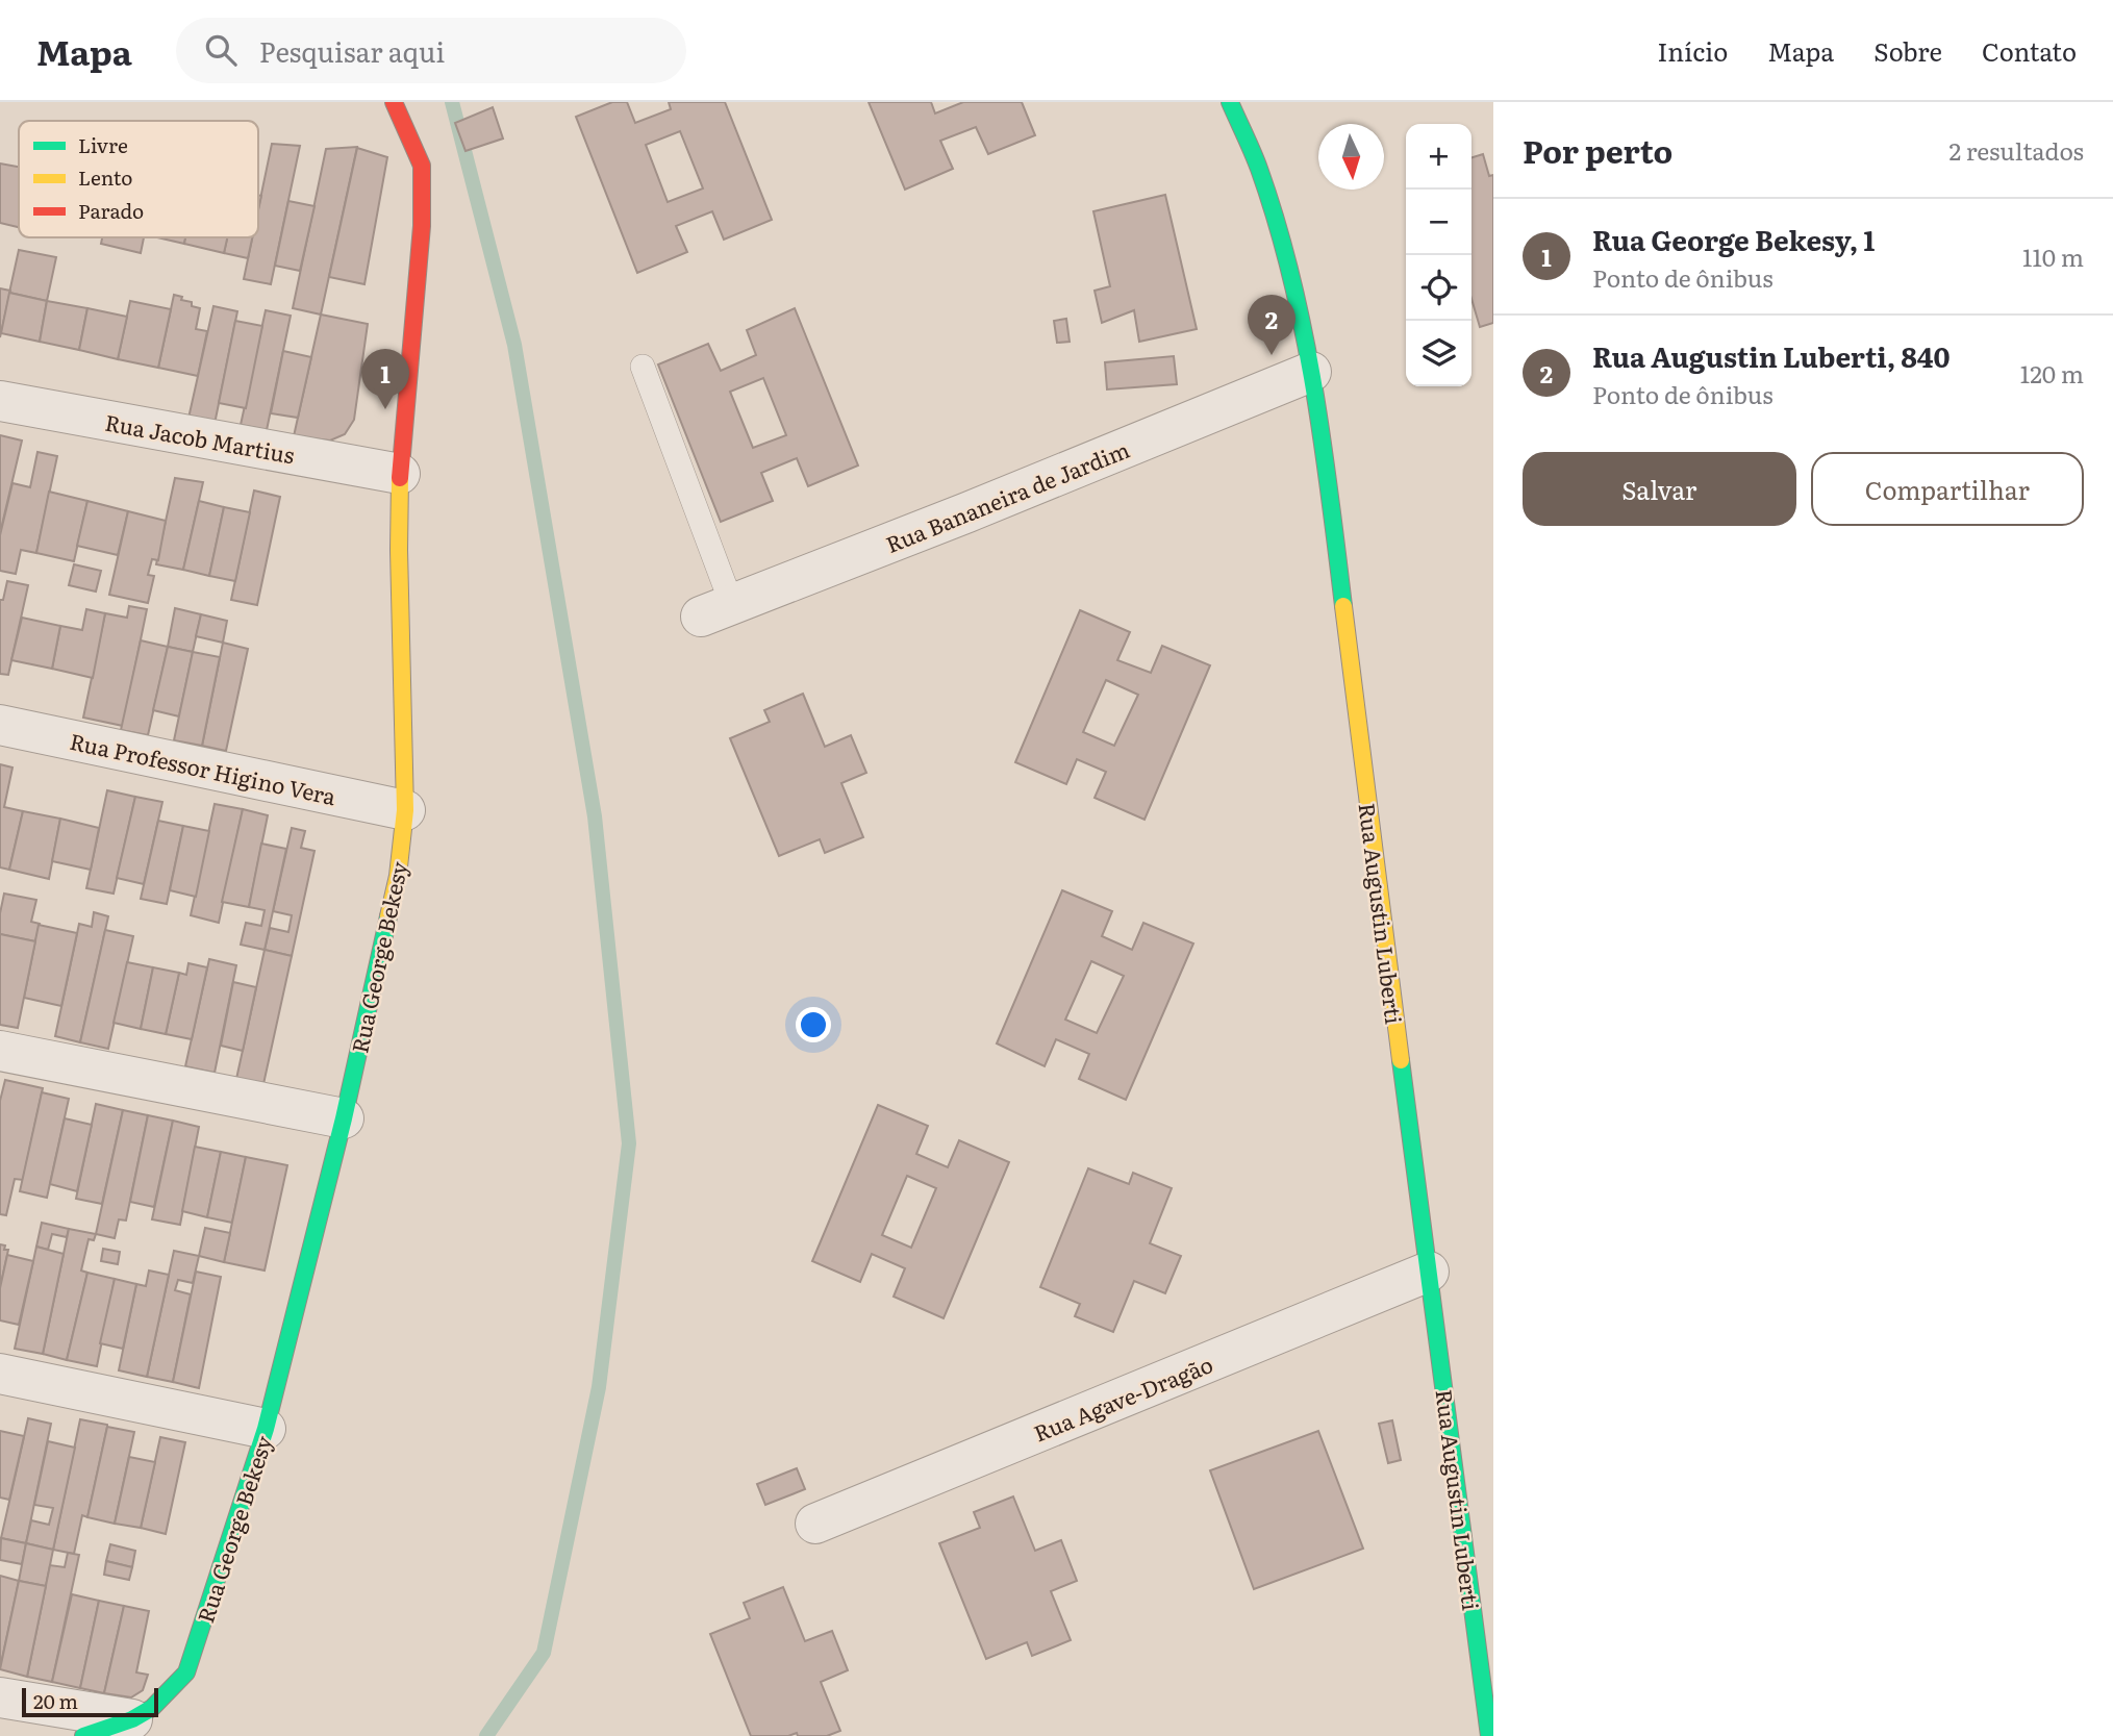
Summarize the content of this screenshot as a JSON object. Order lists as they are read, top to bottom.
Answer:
{
  "streets": {
    "street": [
      "Rua Jacob Martius",
      "Rua Bananeira de Jardim",
      "Rua Professor Higino Vera",
      "Rua Augustin Luberti",
      "Rua George Bekesy",
      "Rua Agave-Dragão"
    ]
  },
  "crossings": [
    ["Rua Jacob Martius", "Rua George Bekesy"],
    ["Rua Bananeira de Jardim", "Rua Augustin Luberti"],
    ["Rua Professor Higino Vera", "Rua George Bekesy"],
    ["Rua Augustin Luberti", "Rua Agave-Dragão"]
  ],
  "legend": ["Livre", "Lento", "Parado"],
  "scale_bar": "20 m",
  "north": "bottom",
  "page": {
    "header": "Mapa",
    "search": "Pesquisar aqui",
    "nav": [
      "Início",
      "Mapa",
      "Sobre",
      "Contato"
    ],
    "heading": ["Por perto", "2 resultados"],
    "map_buttons": ["+", "−"],
    "list": [
      {
        "mark": "1",
        "name": "Rua George Bekesy, 1",
        "note": "Ponto de ônibus",
        "value": "110 m"
      },
      {
        "mark": "2",
        "name": "Rua Augustin Luberti, 840",
        "note": "Ponto de ônibus",
        "value": "120 m"
      }
    ],
    "pins": ["2", "1"],
    "buttons": ["Salvar", "Compartilhar"],
    "scale": "20 m"
  }
}
